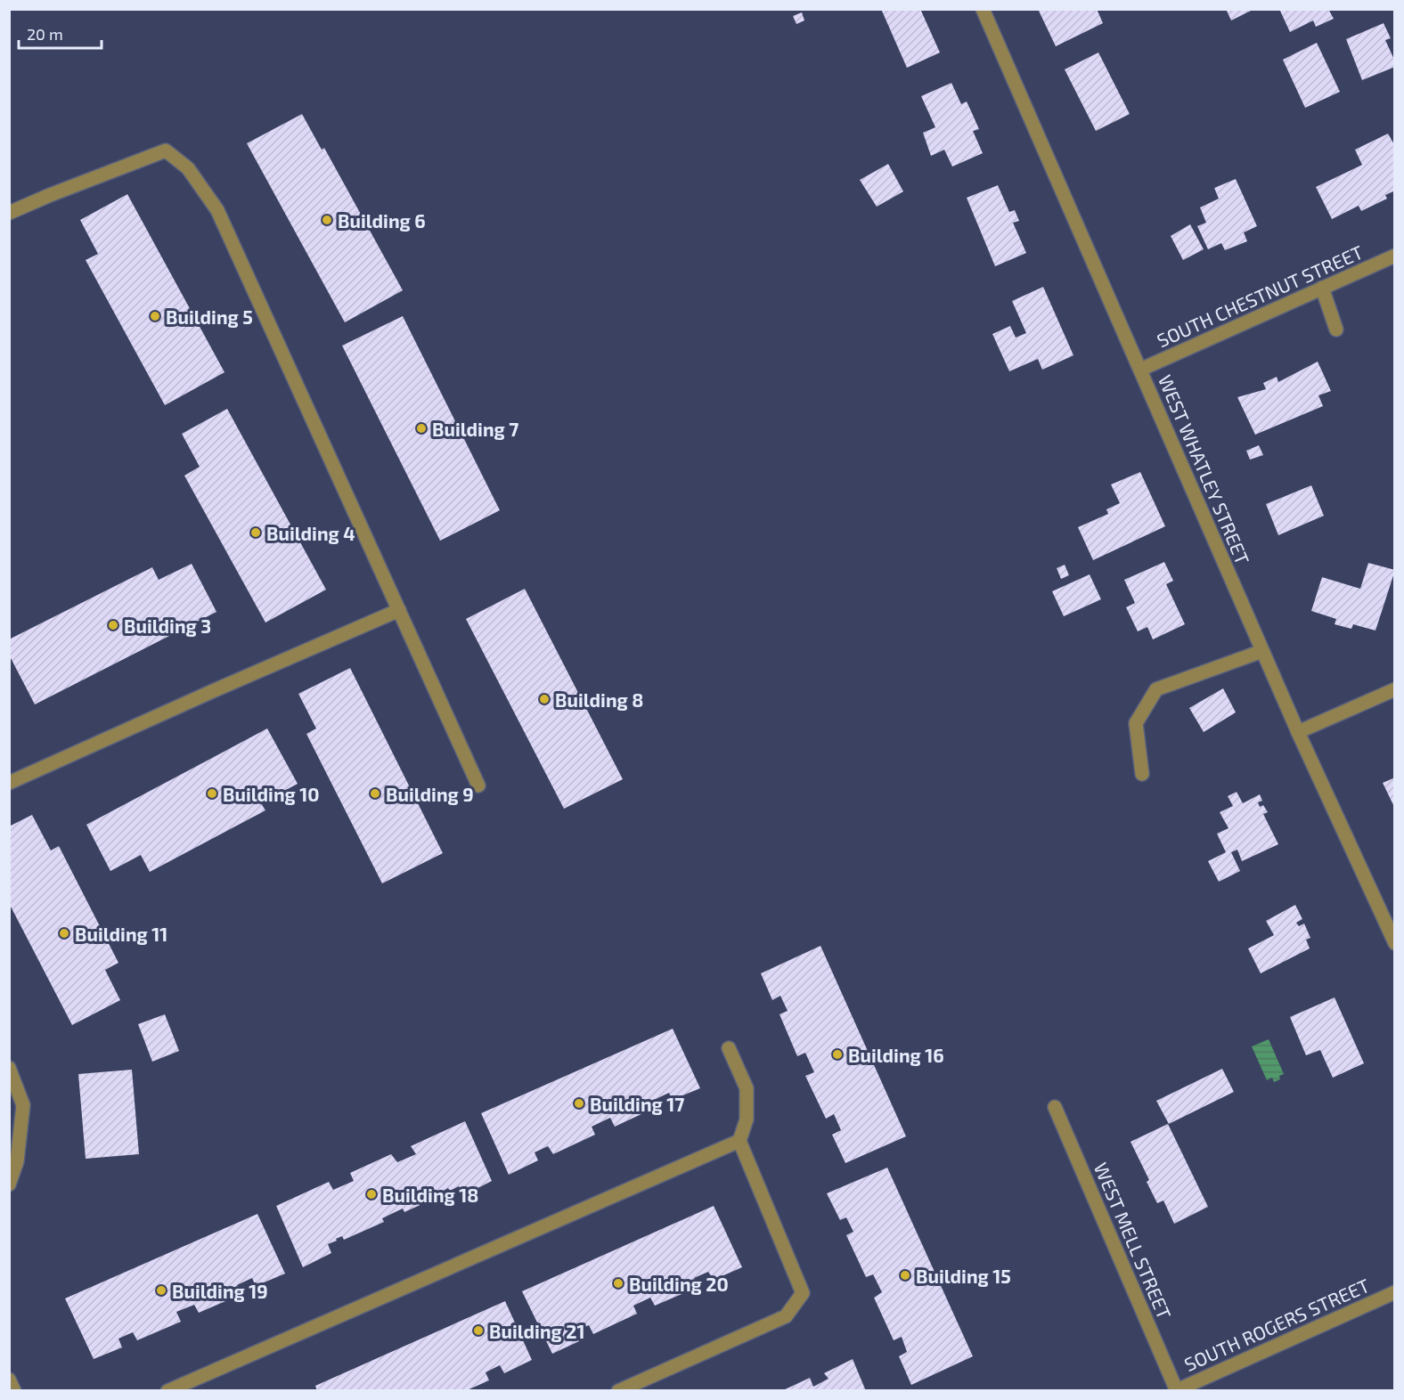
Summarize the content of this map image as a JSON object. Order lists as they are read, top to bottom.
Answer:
{
  "streets": {
    "street": [
      "SOUTH CHESTNUT STREET",
      "WEST WHATLEY STREET",
      "WEST MELL STREET",
      "SOUTH ROGERS STREET"
    ]
  },
  "crossings": [
    ["SOUTH CHESTNUT STREET", "WEST WHATLEY STREET"],
    ["WEST MELL STREET", "SOUTH ROGERS STREET"]
  ],
  "places": [
    "Building 6",
    "Building 5",
    "Building 7",
    "Building 4",
    "Building 3",
    "Building 8",
    "Building 10",
    "Building 9",
    "Building 11",
    "Building 16",
    "Building 17",
    "Building 18",
    "Building 15",
    "Building 20",
    "Building 19",
    "Building 21"
  ],
  "scale_bar": "20 m"
}
